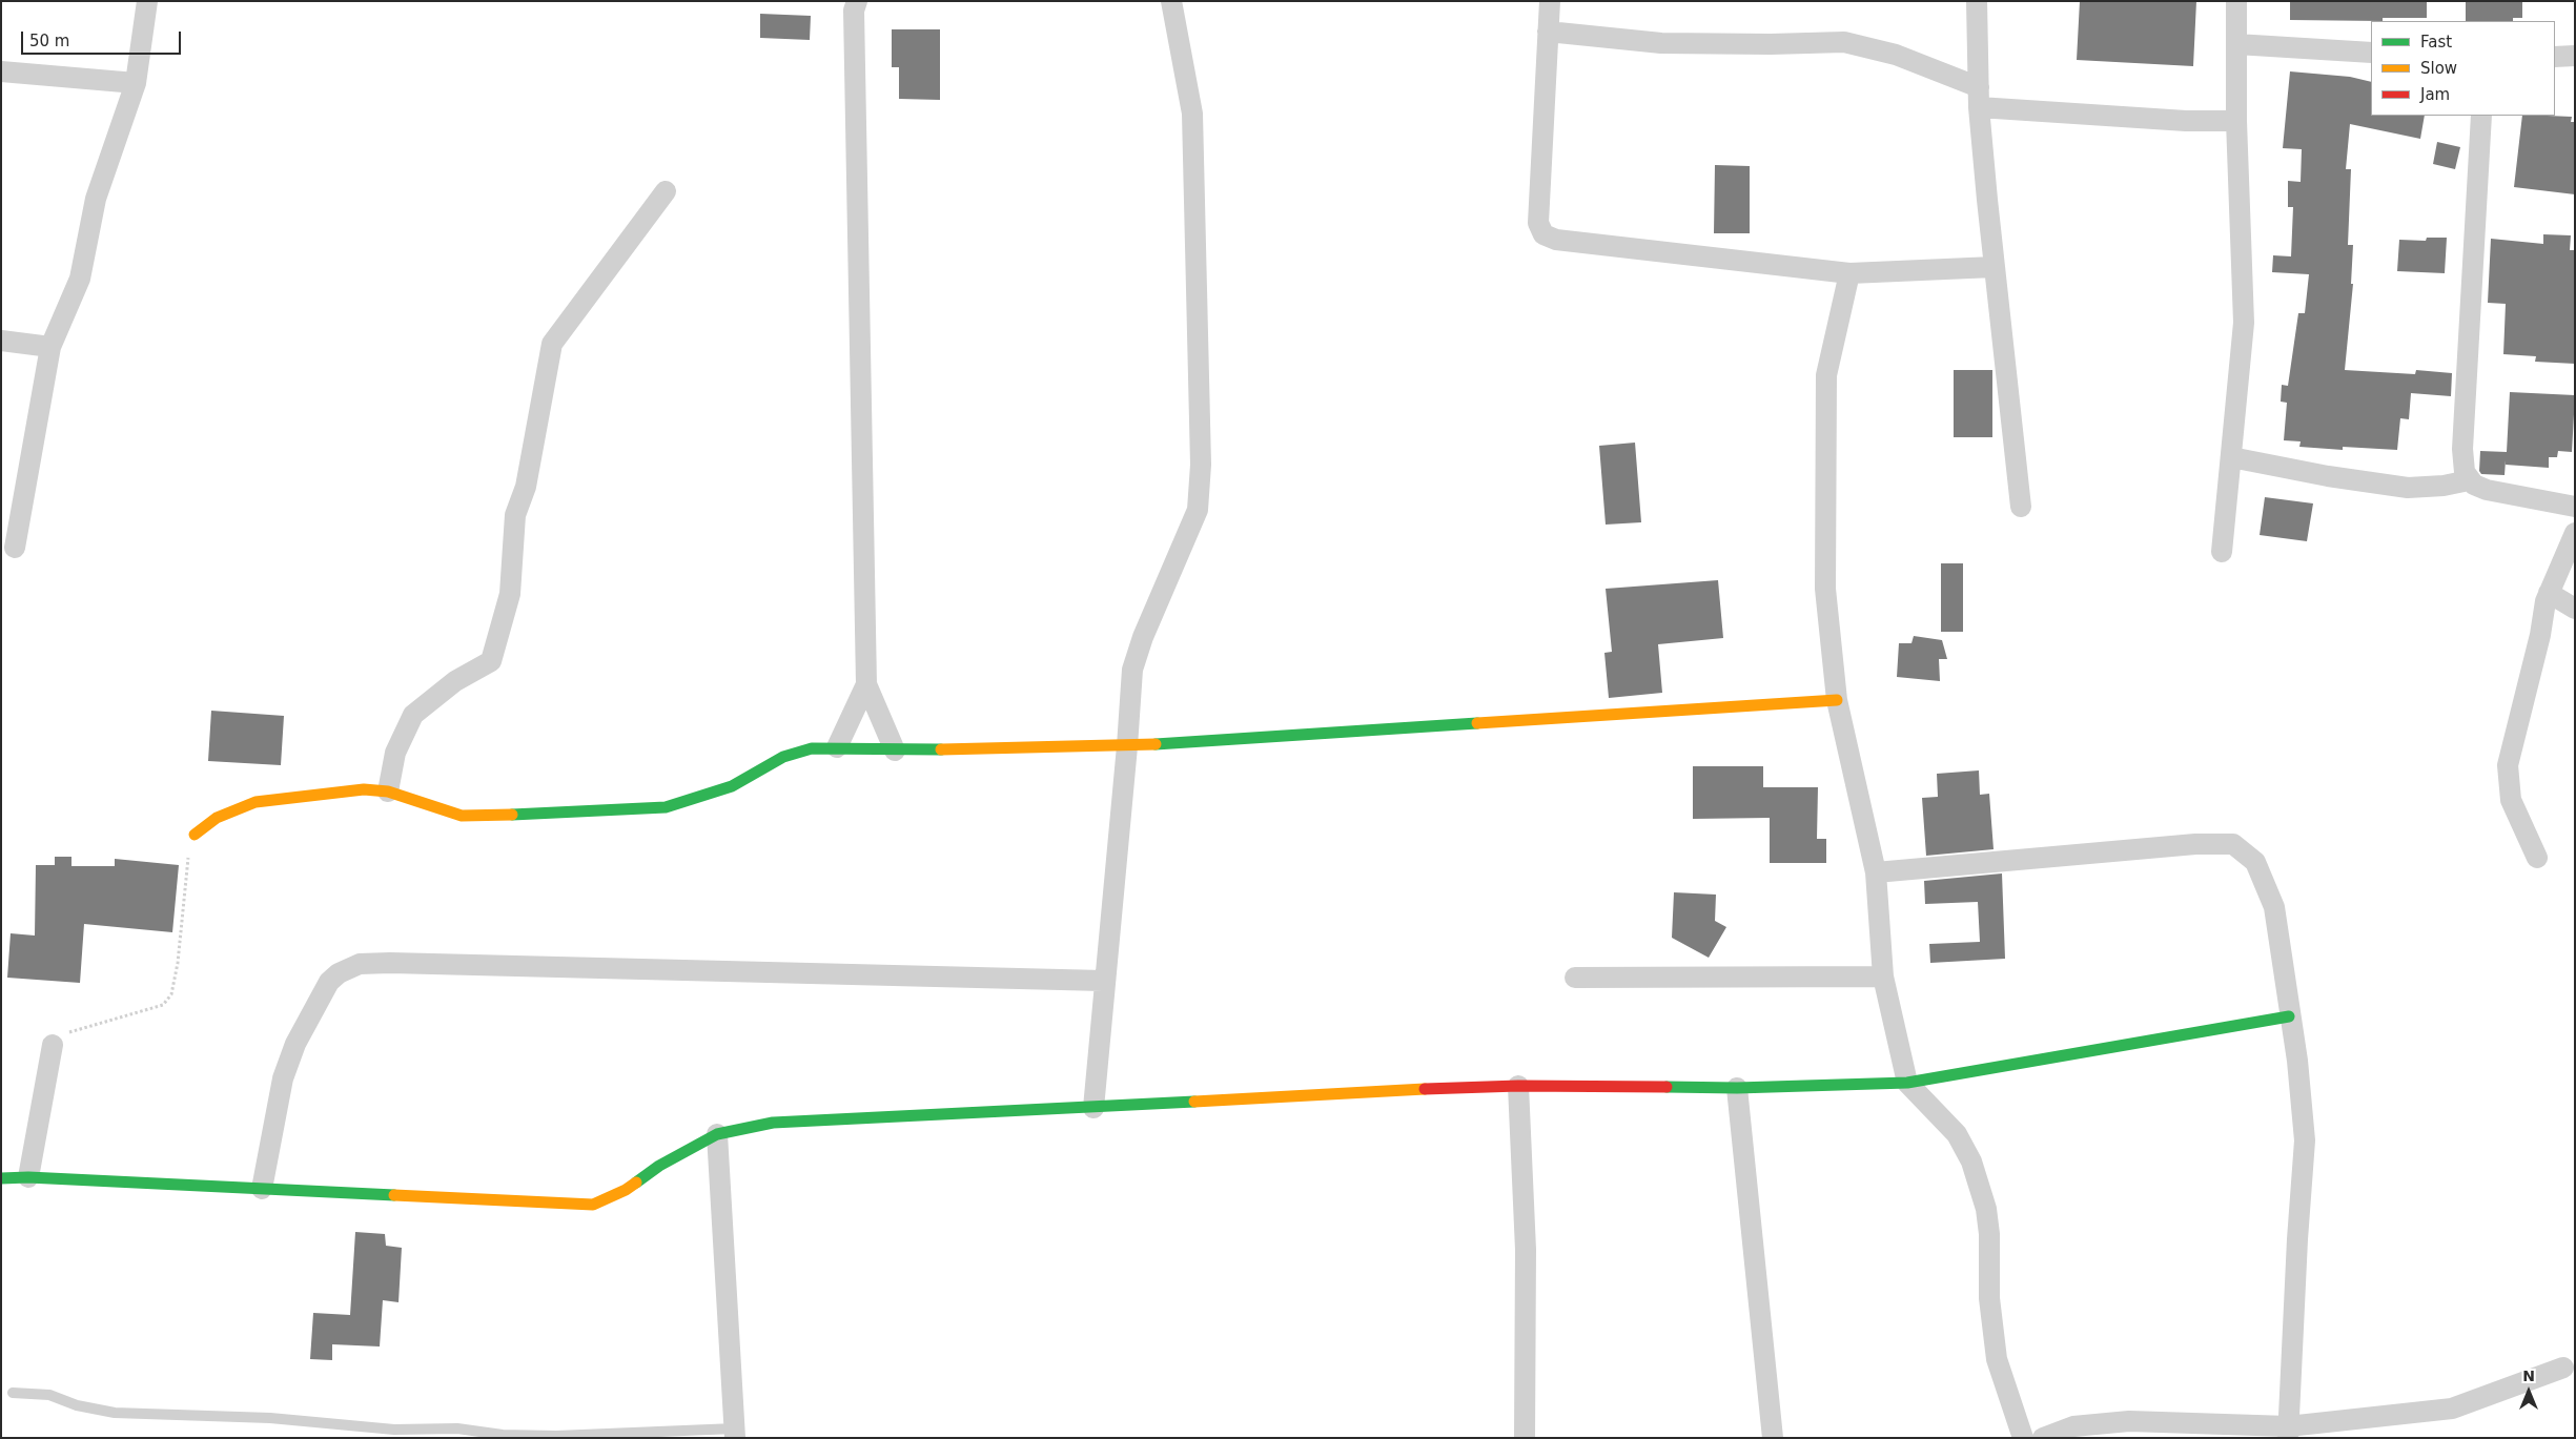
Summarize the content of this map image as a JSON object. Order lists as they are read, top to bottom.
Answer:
{
  "legend": ["Fast", "Slow", "Jam"],
  "scale_bar": "50 m",
  "north": "top"
}
